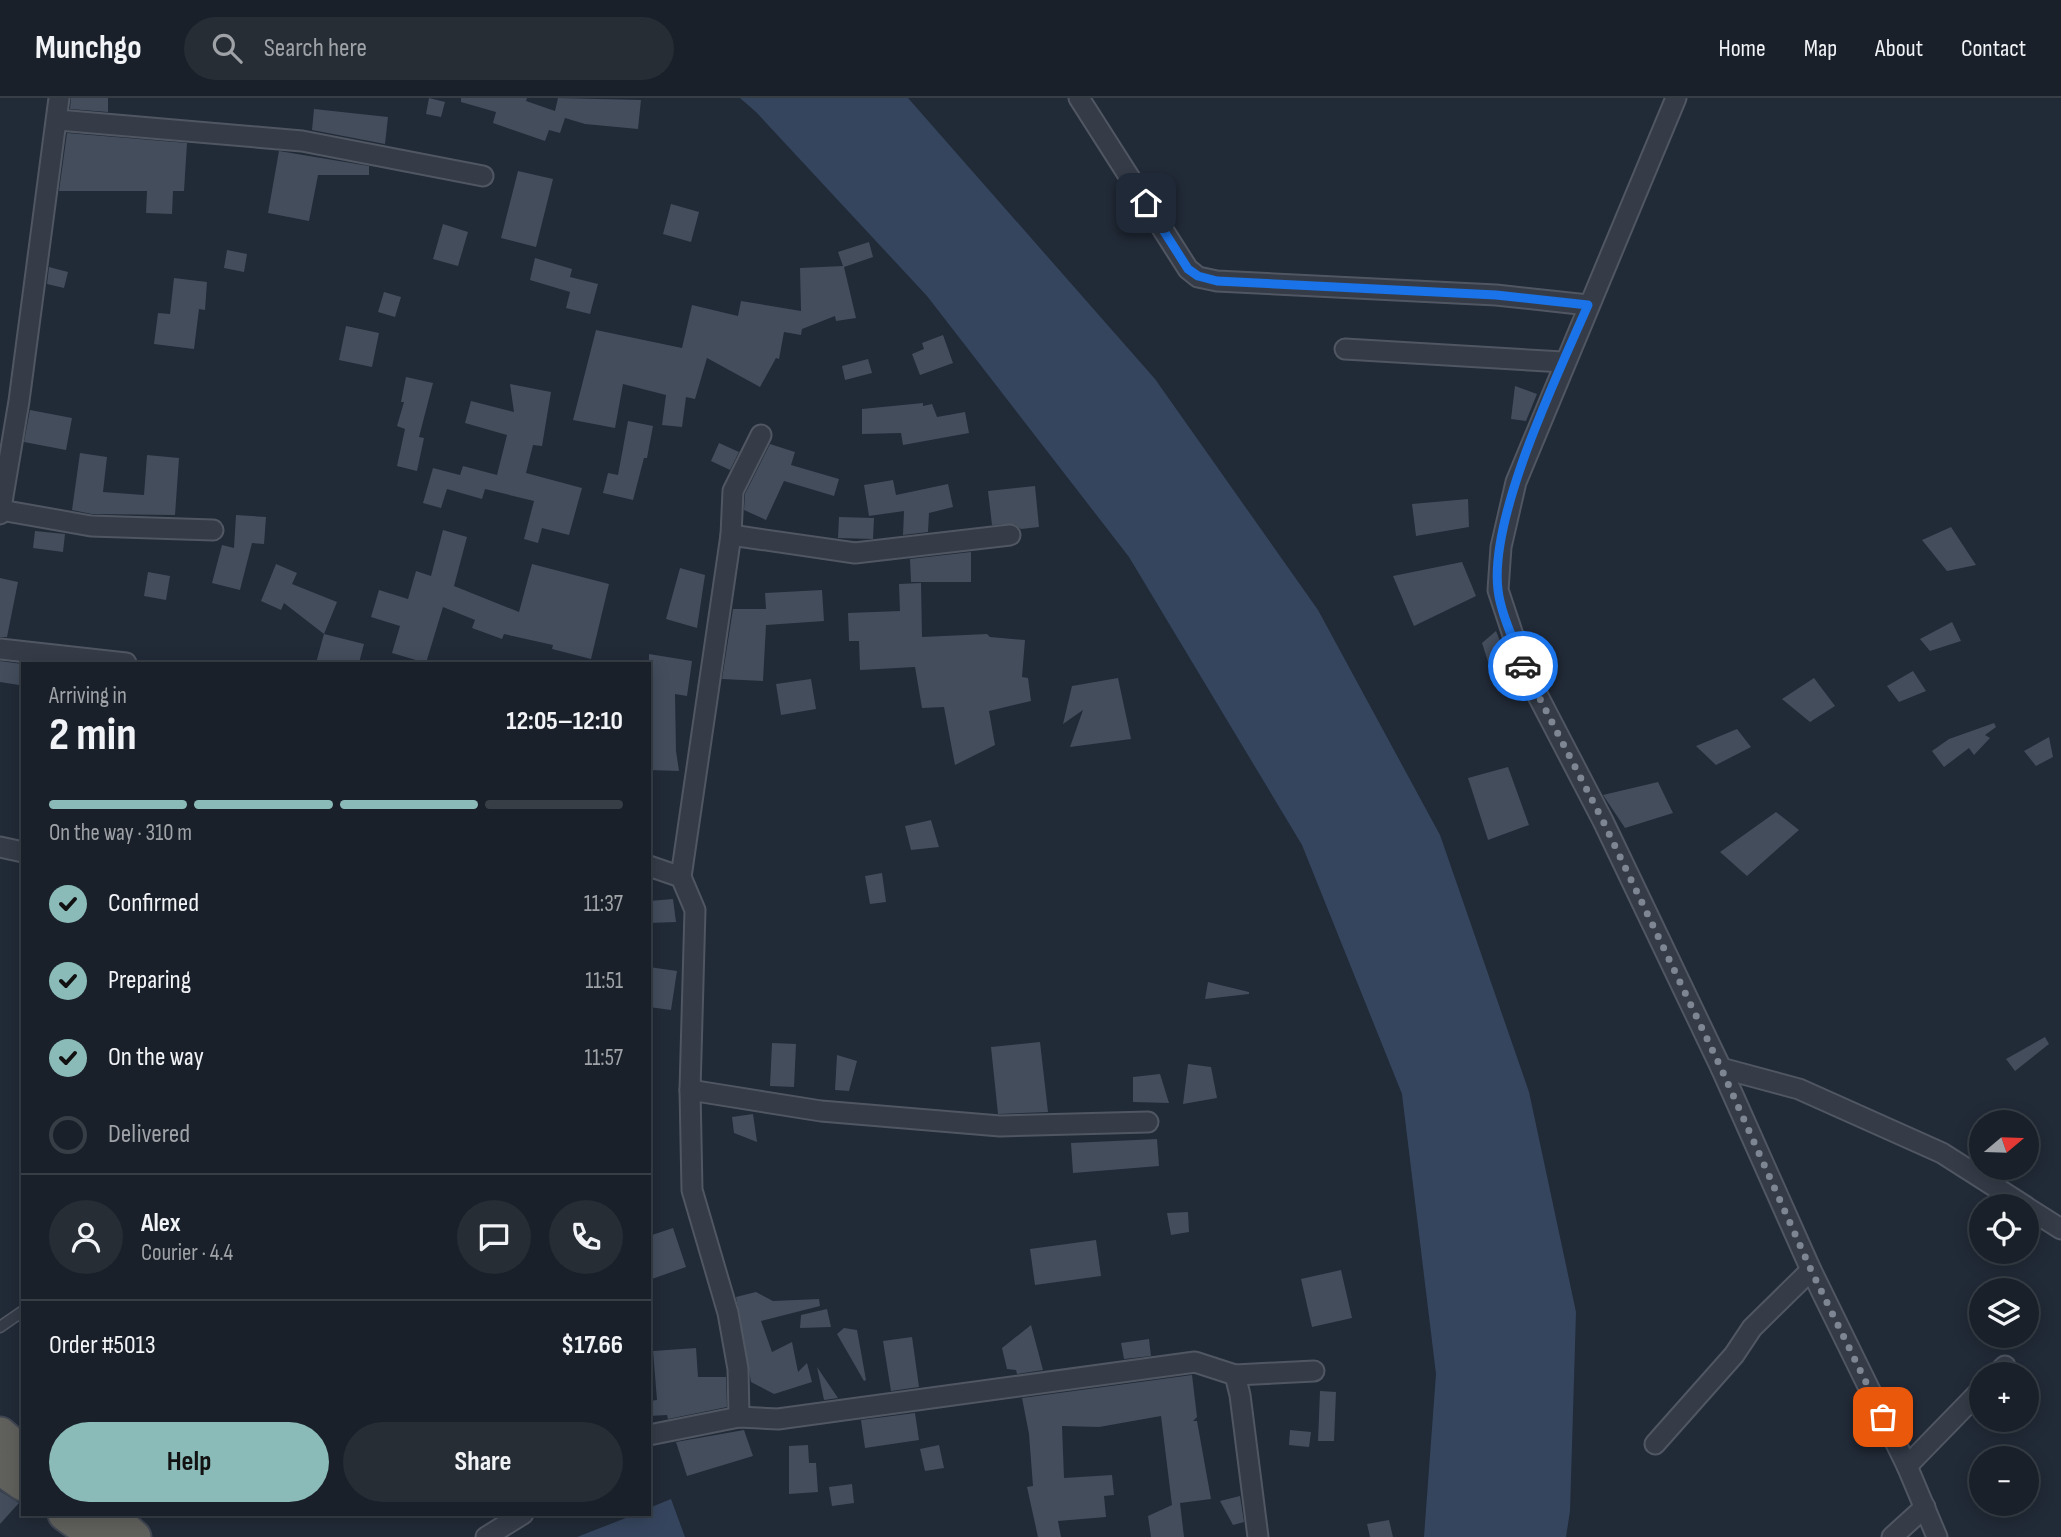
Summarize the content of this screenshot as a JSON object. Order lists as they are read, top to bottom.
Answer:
{
  "north": "right",
  "page": {
    "header": "Munchgo",
    "search": "Search here",
    "nav": [
      "Home",
      "Map",
      "About",
      "Contact"
    ],
    "heading": ["2 min", "Arriving in", "12:05–12:10"],
    "panel": [
      "Alex",
      "Courier · 4.4",
      "Order #5013",
      "$17.66"
    ],
    "bar": "On the way · 310 m",
    "list": [
      ["Confirmed", "11:37"],
      ["Preparing", "11:51"],
      ["On the way", "11:57"],
      "Delivered"
    ],
    "map_buttons": ["+", "−"],
    "buttons": ["Help", "Share"]
  }
}
